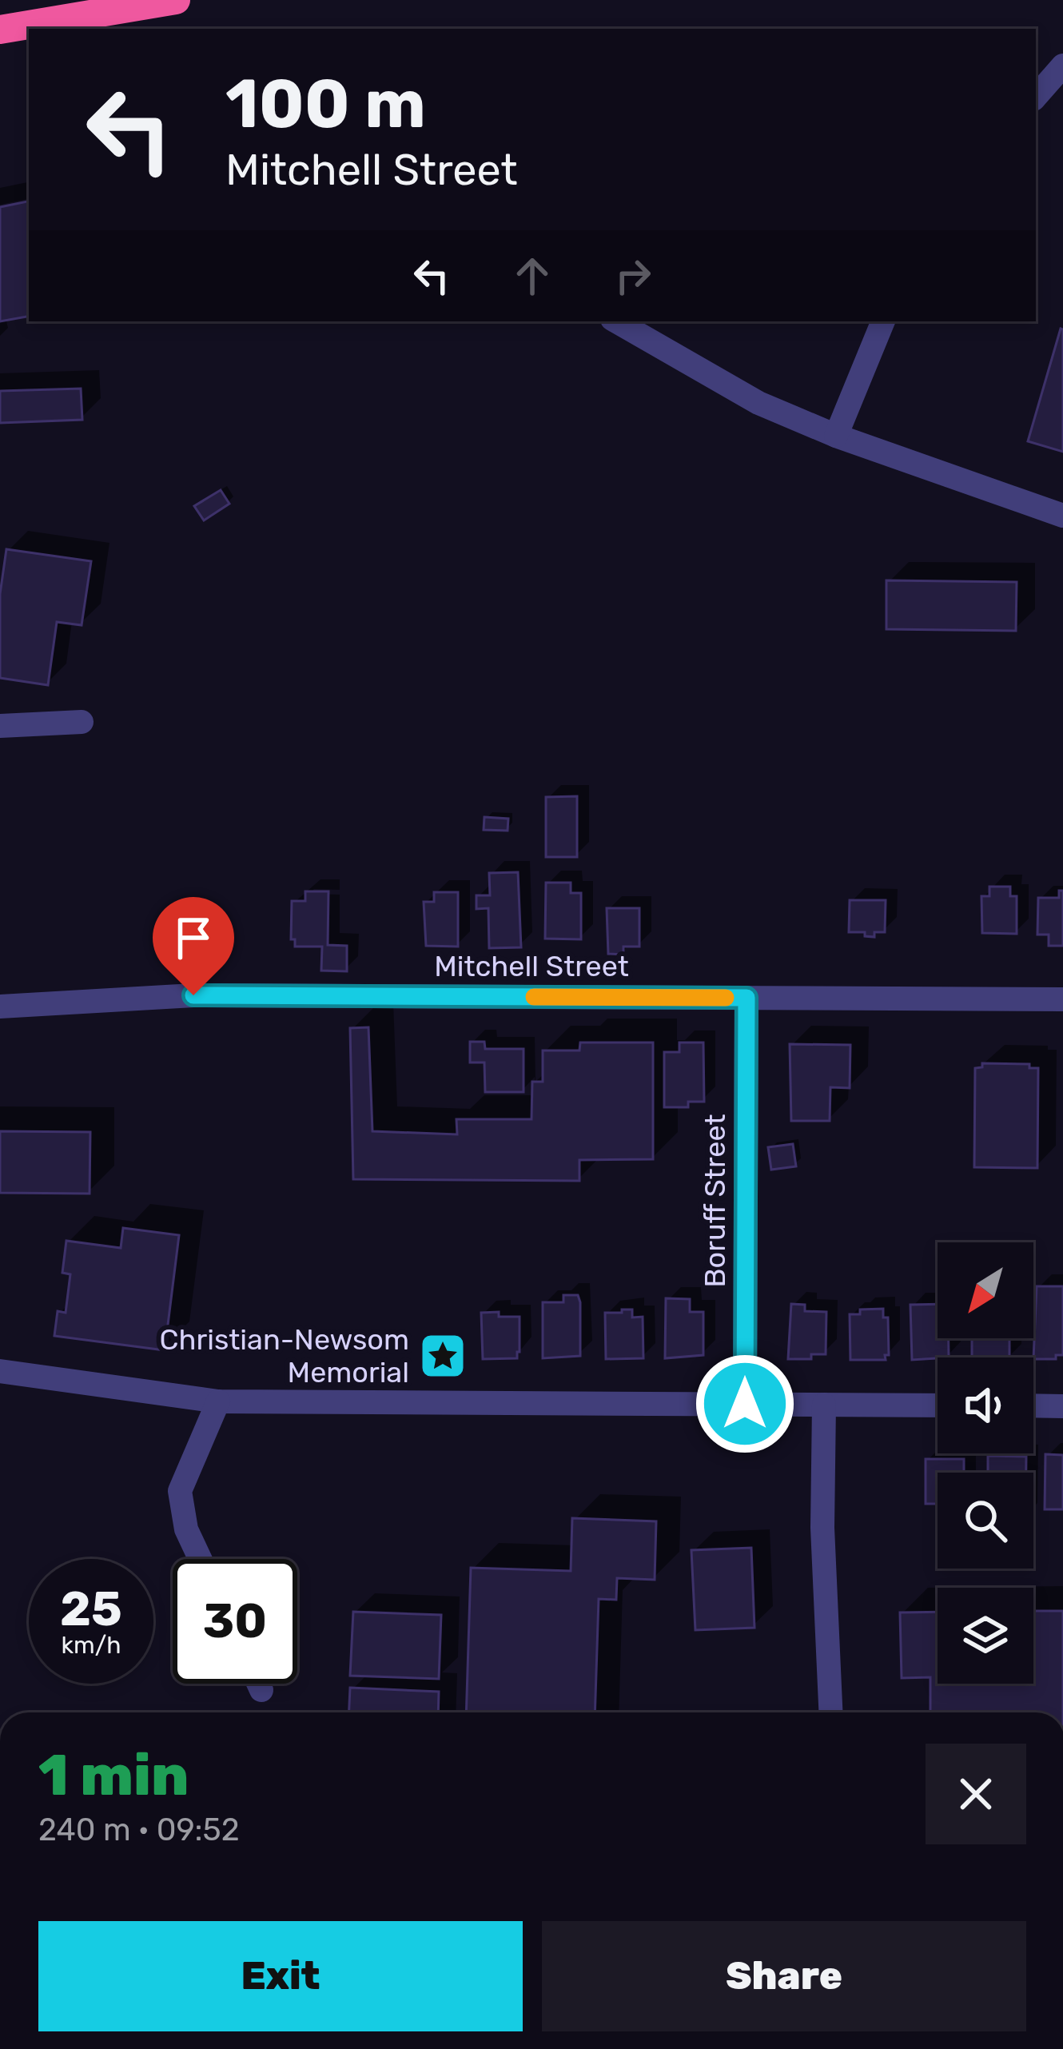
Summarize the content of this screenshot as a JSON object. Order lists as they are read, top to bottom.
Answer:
{
  "streets": {
    "street": ["Mitchell Street", "Boruff Street"]
  },
  "crossings": [
    ["Mitchell Street", "Boruff Street"]
  ],
  "places": {
    "place": ["Christian-Newsom Memorial"]
  },
  "north": "bottom left",
  "page": {
    "turn": ["100 m", "Mitchell Street"],
    "speed": "25 km/h",
    "limit": "30",
    "heading": ["1 min", "240 m · 09:52"],
    "buttons": ["Exit", "Share"]
  }
}
